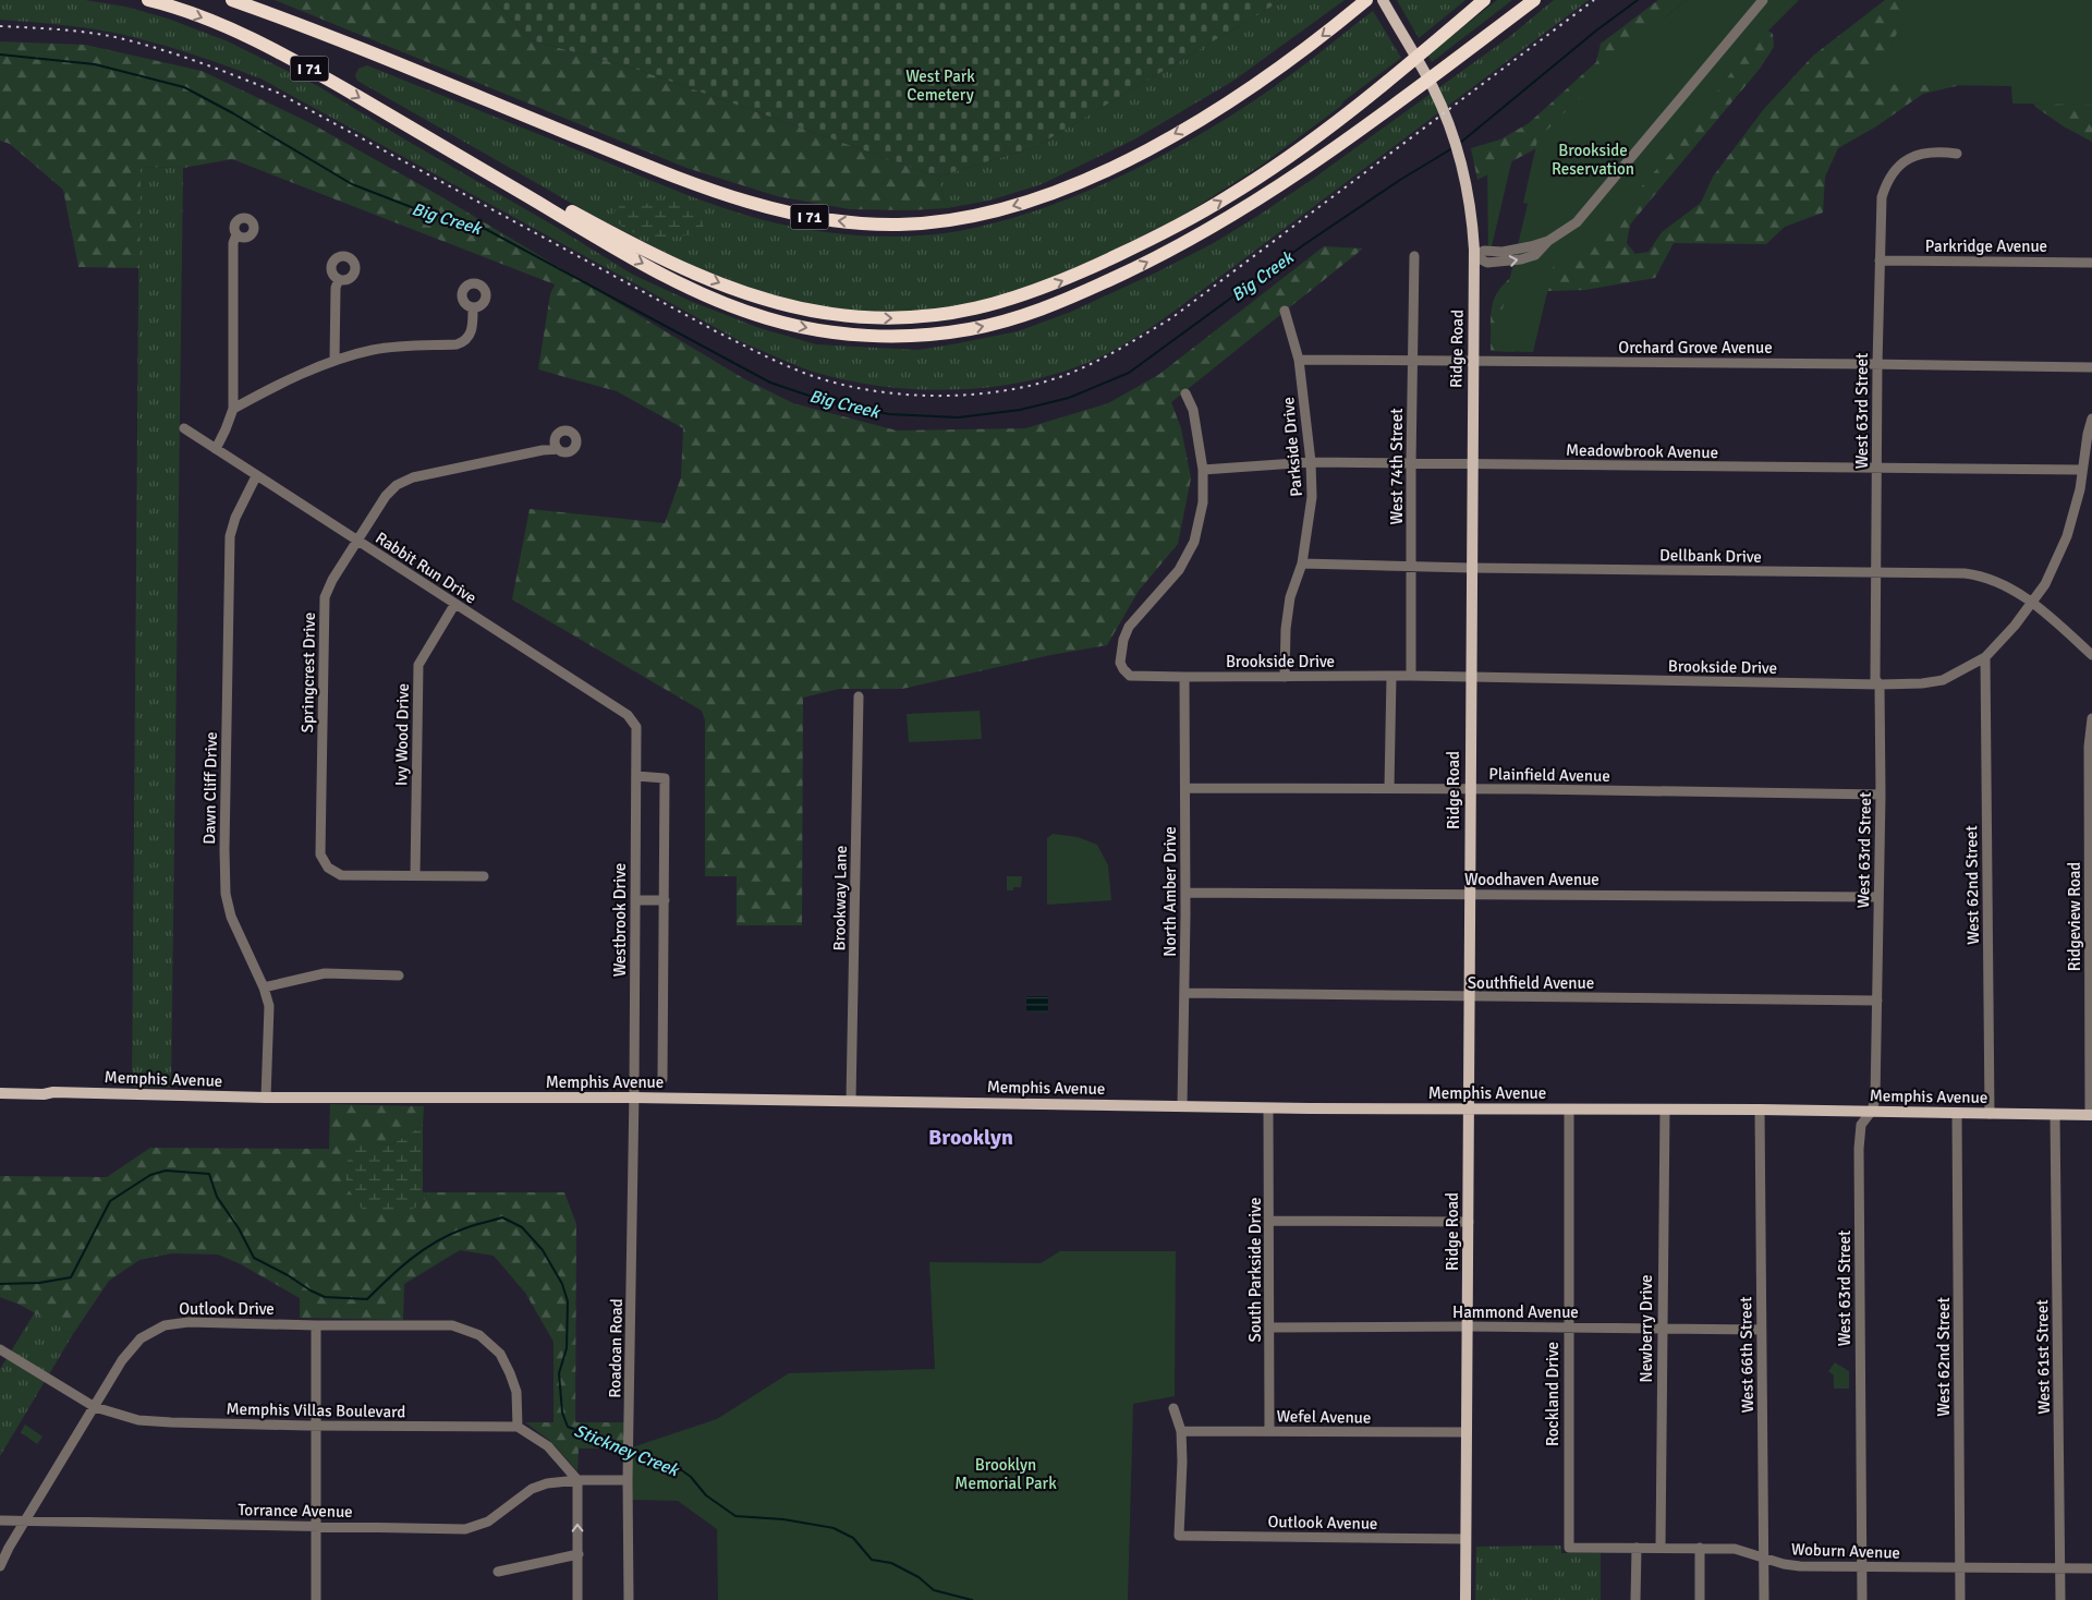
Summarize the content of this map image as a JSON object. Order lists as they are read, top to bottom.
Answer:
{
  "streets": {
    "highway": ["I 71"],
    "main road": ["Ridge Road", "Memphis Avenue"],
    "street": [
      "Parkridge Avenue",
      "Orchard Grove Avenue",
      "West 63rd Street",
      "Parkside Drive",
      "Meadowbrook Avenue",
      "West 74th Street",
      "Dellbank Drive",
      "Rabbit Run Drive",
      "Brookside Drive",
      "Springcrest Drive",
      "Ivy Wood Drive",
      "Plainfield Avenue",
      "Dawn Cliff Drive",
      "Woodhaven Avenue",
      "West 62nd Street",
      "North Amber Drive",
      "Brookway Lane",
      "Ridgeview Road",
      "Westbrook Drive",
      "Southfield Avenue",
      "South Parkside Drive",
      "Outlook Drive",
      "Hammond Avenue",
      "Newberry Drive",
      "Roadoan Road",
      "West 66th Street",
      "West 61st Street",
      "Rockland Drive",
      "Memphis Villas Boulevard",
      "Wefel Avenue",
      "Torrance Avenue",
      "Outlook Avenue",
      "Woburn Avenue"
    ]
  },
  "crossings": [
    ["Parkridge Avenue", "West 63rd Street"],
    ["Orchard Grove Avenue", "Ridge Road"],
    ["Orchard Grove Avenue", "West 63rd Street"],
    ["Orchard Grove Avenue", "Parkside Drive"],
    ["Orchard Grove Avenue", "West 74th Street"],
    ["Ridge Road", "Meadowbrook Avenue"],
    ["Ridge Road", "Dellbank Drive"],
    ["Ridge Road", "Brookside Drive"],
    ["Ridge Road", "Plainfield Avenue"],
    ["Ridge Road", "Woodhaven Avenue"],
    ["Ridge Road", "Southfield Avenue"],
    ["Ridge Road", "Memphis Avenue"],
    ["Ridge Road", "Hammond Avenue"],
    ["Ridge Road", "Wefel Avenue"],
    ["Ridge Road", "Outlook Avenue"],
    ["West 63rd Street", "Meadowbrook Avenue"],
    ["West 63rd Street", "Dellbank Drive"],
    ["West 63rd Street", "Brookside Drive"],
    ["West 63rd Street", "Plainfield Avenue"],
    ["West 63rd Street", "Woodhaven Avenue"],
    ["West 63rd Street", "Southfield Avenue"],
    ["West 63rd Street", "Memphis Avenue"],
    ["West 63rd Street", "Woburn Avenue"],
    ["Parkside Drive", "Meadowbrook Avenue"],
    ["Parkside Drive", "Dellbank Drive"],
    ["Parkside Drive", "Brookside Drive"],
    ["Meadowbrook Avenue", "West 74th Street"],
    ["Meadowbrook Avenue", "Brookside Drive"],
    ["West 74th Street", "Dellbank Drive"],
    ["West 74th Street", "Brookside Drive"],
    ["Dellbank Drive", "Brookside Drive"],
    ["Rabbit Run Drive", "Springcrest Drive"],
    ["Rabbit Run Drive", "Ivy Wood Drive"],
    ["Rabbit Run Drive", "Dawn Cliff Drive"],
    ["Rabbit Run Drive", "Westbrook Drive"],
    ["Brookside Drive", "West 62nd Street"],
    ["Brookside Drive", "North Amber Drive"],
    ["Springcrest Drive", "Ivy Wood Drive"],
    ["Plainfield Avenue", "North Amber Drive"],
    ["Dawn Cliff Drive", "Memphis Avenue"],
    ["Woodhaven Avenue", "North Amber Drive"],
    ["West 62nd Street", "Memphis Avenue"],
    ["West 62nd Street", "Woburn Avenue"],
    ["North Amber Drive", "Southfield Avenue"],
    ["North Amber Drive", "Memphis Avenue"],
    ["Brookway Lane", "Memphis Avenue"],
    ["Ridgeview Road", "Memphis Avenue"],
    ["Westbrook Drive", "Memphis Avenue"],
    ["Westbrook Drive", "Roadoan Road"],
    ["Memphis Avenue", "South Parkside Drive"],
    ["Memphis Avenue", "Newberry Drive"],
    ["Memphis Avenue", "Roadoan Road"],
    ["Memphis Avenue", "West 66th Street"],
    ["Memphis Avenue", "West 61st Street"],
    ["Memphis Avenue", "Rockland Drive"],
    ["South Parkside Drive", "Hammond Avenue"],
    ["South Parkside Drive", "Wefel Avenue"],
    ["Outlook Drive", "Memphis Villas Boulevard"],
    ["Outlook Drive", "Torrance Avenue"],
    ["Hammond Avenue", "Newberry Drive"],
    ["Hammond Avenue", "West 66th Street"],
    ["Hammond Avenue", "Rockland Drive"],
    ["Newberry Drive", "Woburn Avenue"],
    ["West 66th Street", "Woburn Avenue"],
    ["West 61st Street", "Woburn Avenue"],
    ["Rockland Drive", "Woburn Avenue"],
    ["Wefel Avenue", "Outlook Avenue"]
  ],
  "districts": ["Brooklyn"],
  "water": ["Big Creek", "Stickney Creek"],
  "parks": ["West Park Cemetery", "Brookside Reservation", "Brooklyn Memorial Park"]
}
